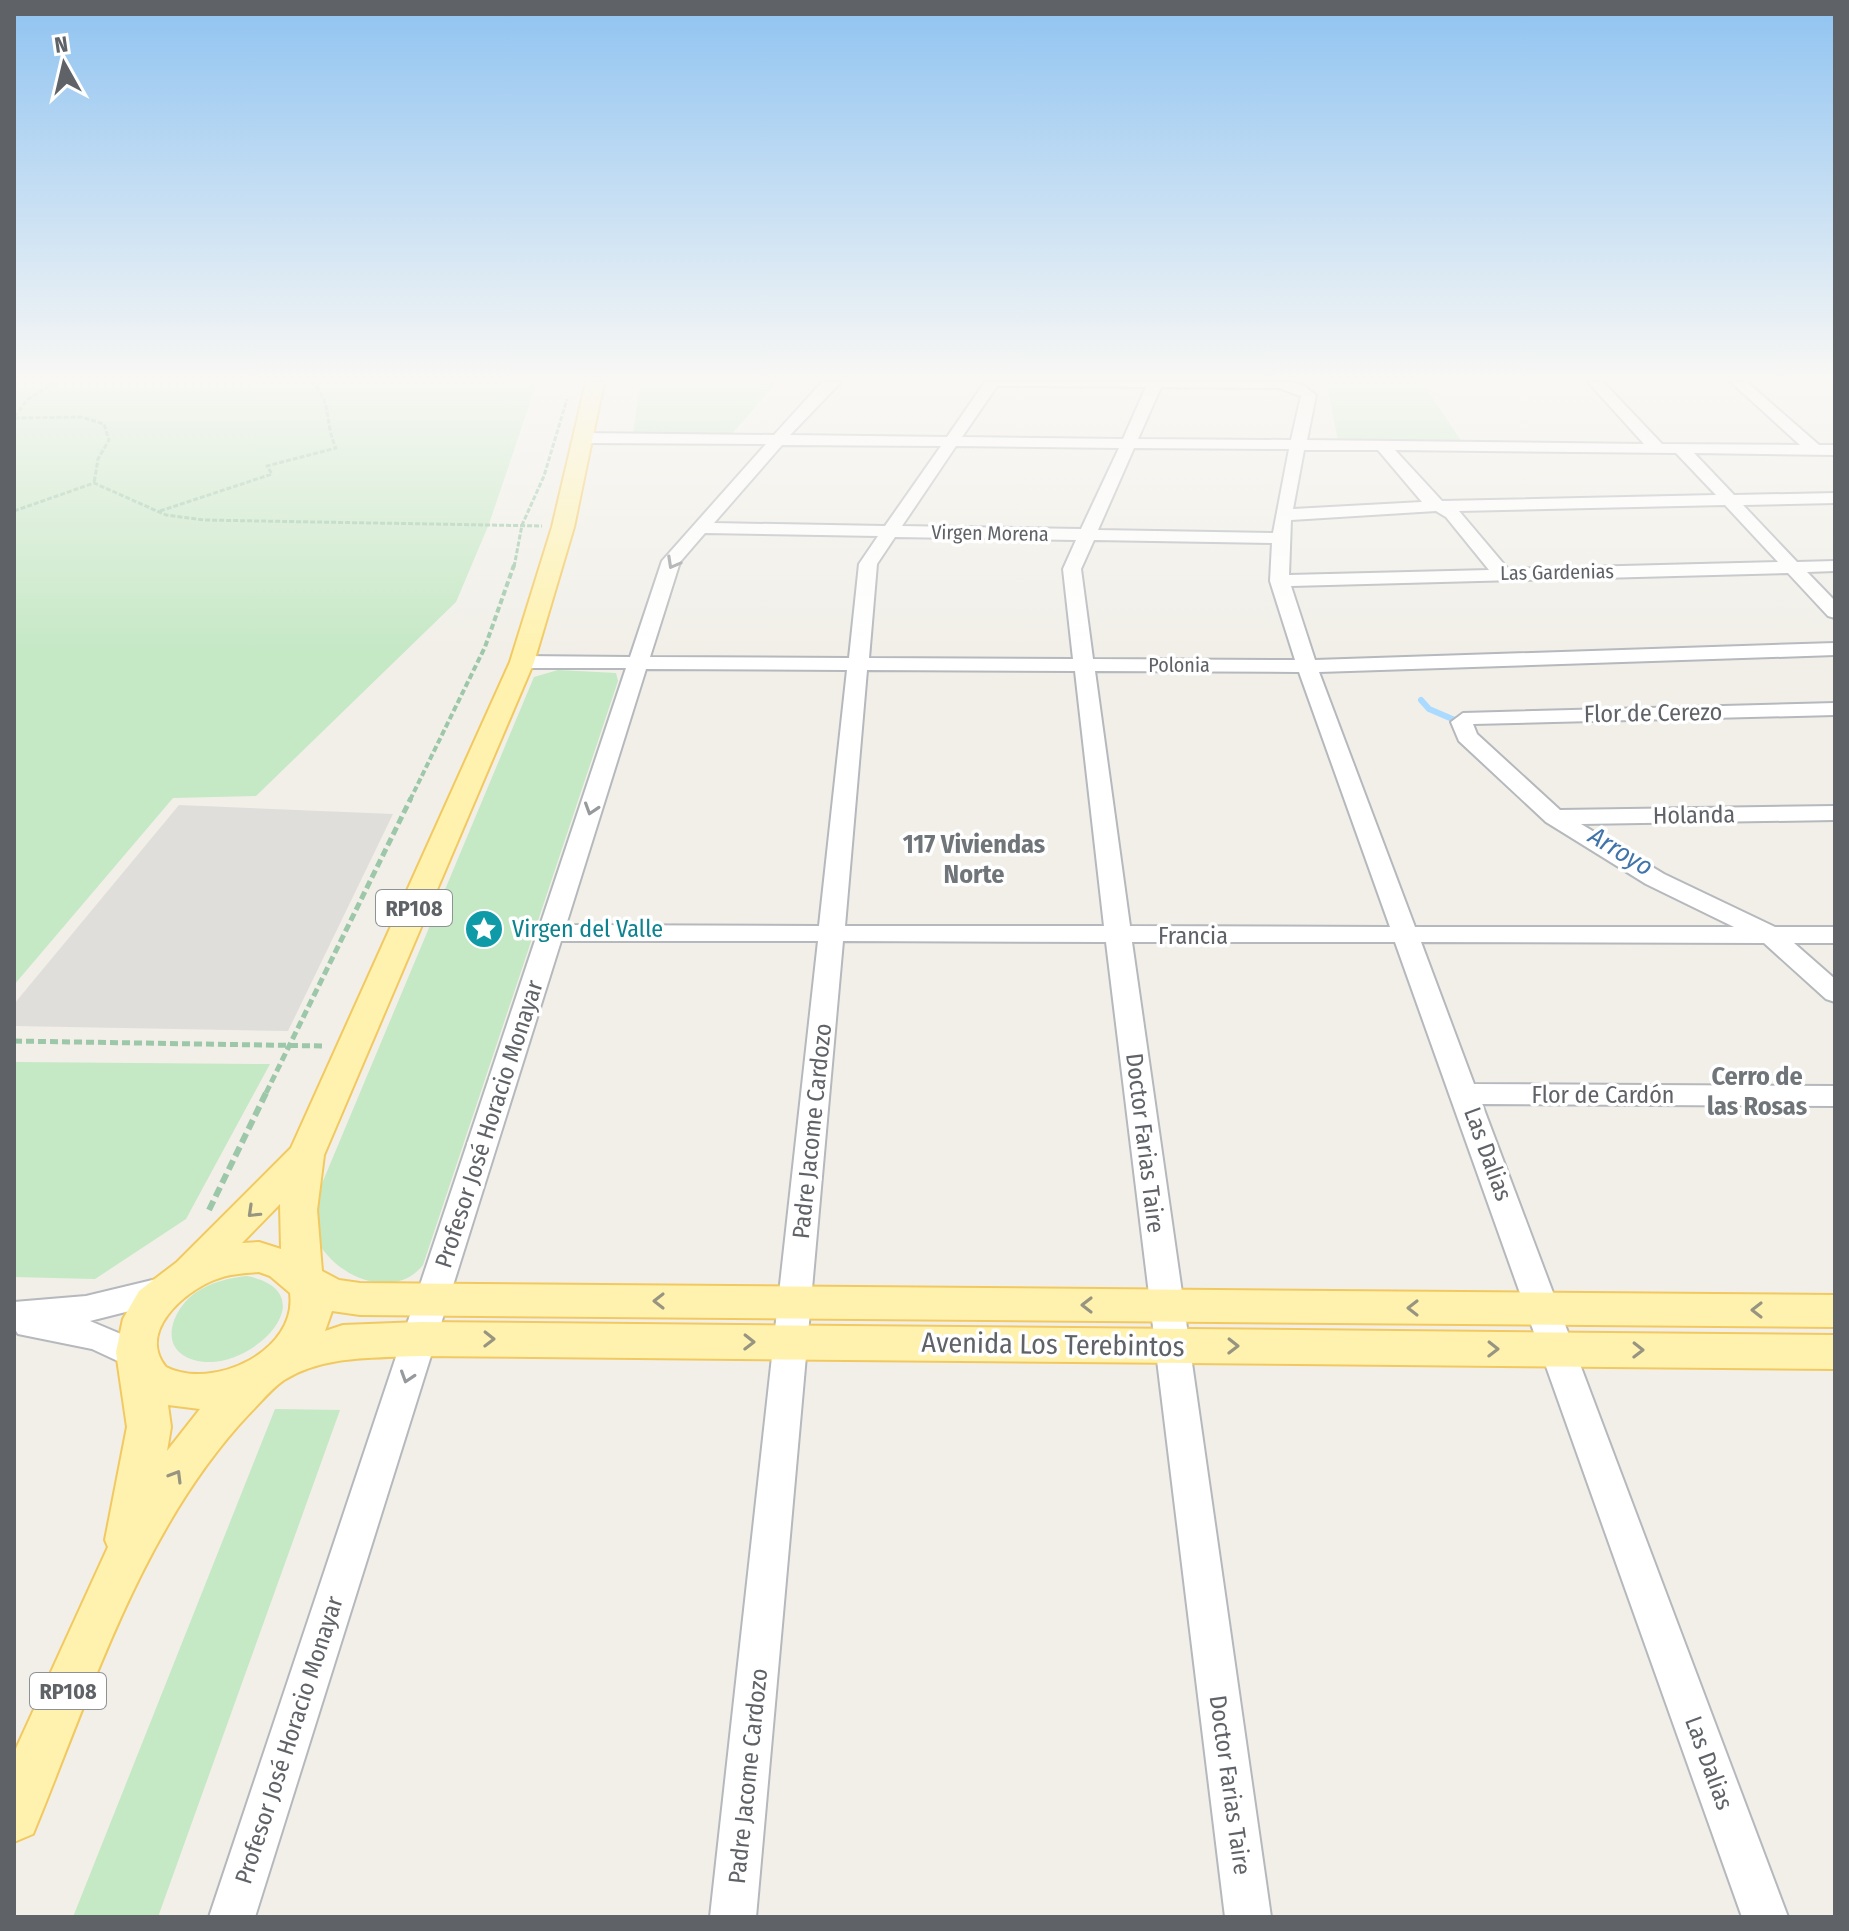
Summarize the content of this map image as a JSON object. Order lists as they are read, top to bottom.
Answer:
{
  "streets": {
    "main road": ["RP108", "Avenida Los Terebintos"],
    "street": [
      "Virgen Morena",
      "Las Gardenias",
      "Polonia",
      "Flor de Cerezo",
      "Holanda",
      "Francia",
      "Flor de Cardón",
      "Profesor José Horacio Monayar",
      "Padre Jacome Cardozo",
      "Doctor Farias Taire",
      "Las Dalias"
    ]
  },
  "crossings": [
    ["Virgen Morena", "Profesor José Horacio Monayar"],
    ["Virgen Morena", "Padre Jacome Cardozo"],
    ["Virgen Morena", "Doctor Farias Taire"],
    ["Virgen Morena", "Las Dalias"],
    ["Las Gardenias", "Las Dalias"],
    ["Polonia", "RP108"],
    ["Polonia", "Profesor José Horacio Monayar"],
    ["Polonia", "Padre Jacome Cardozo"],
    ["Polonia", "Doctor Farias Taire"],
    ["Polonia", "Las Dalias"],
    ["Flor de Cerezo", "Holanda"],
    ["RP108", "Avenida Los Terebintos"],
    ["Francia", "Profesor José Horacio Monayar"],
    ["Francia", "Padre Jacome Cardozo"],
    ["Francia", "Doctor Farias Taire"],
    ["Francia", "Las Dalias"],
    ["Flor de Cardón", "Las Dalias"],
    ["Profesor José Horacio Monayar", "Avenida Los Terebintos"],
    ["Padre Jacome Cardozo", "Avenida Los Terebintos"],
    ["Doctor Farias Taire", "Avenida Los Terebintos"],
    ["Las Dalias", "Avenida Los Terebintos"]
  ],
  "one_way": ["Profesor José Horacio Monayar"],
  "districts": ["117 Viviendas Norte", "Cerro de las Rosas"],
  "water": ["Arroyo"],
  "places": {
    "place": ["Virgen del Valle"]
  },
  "north": "top"
}
